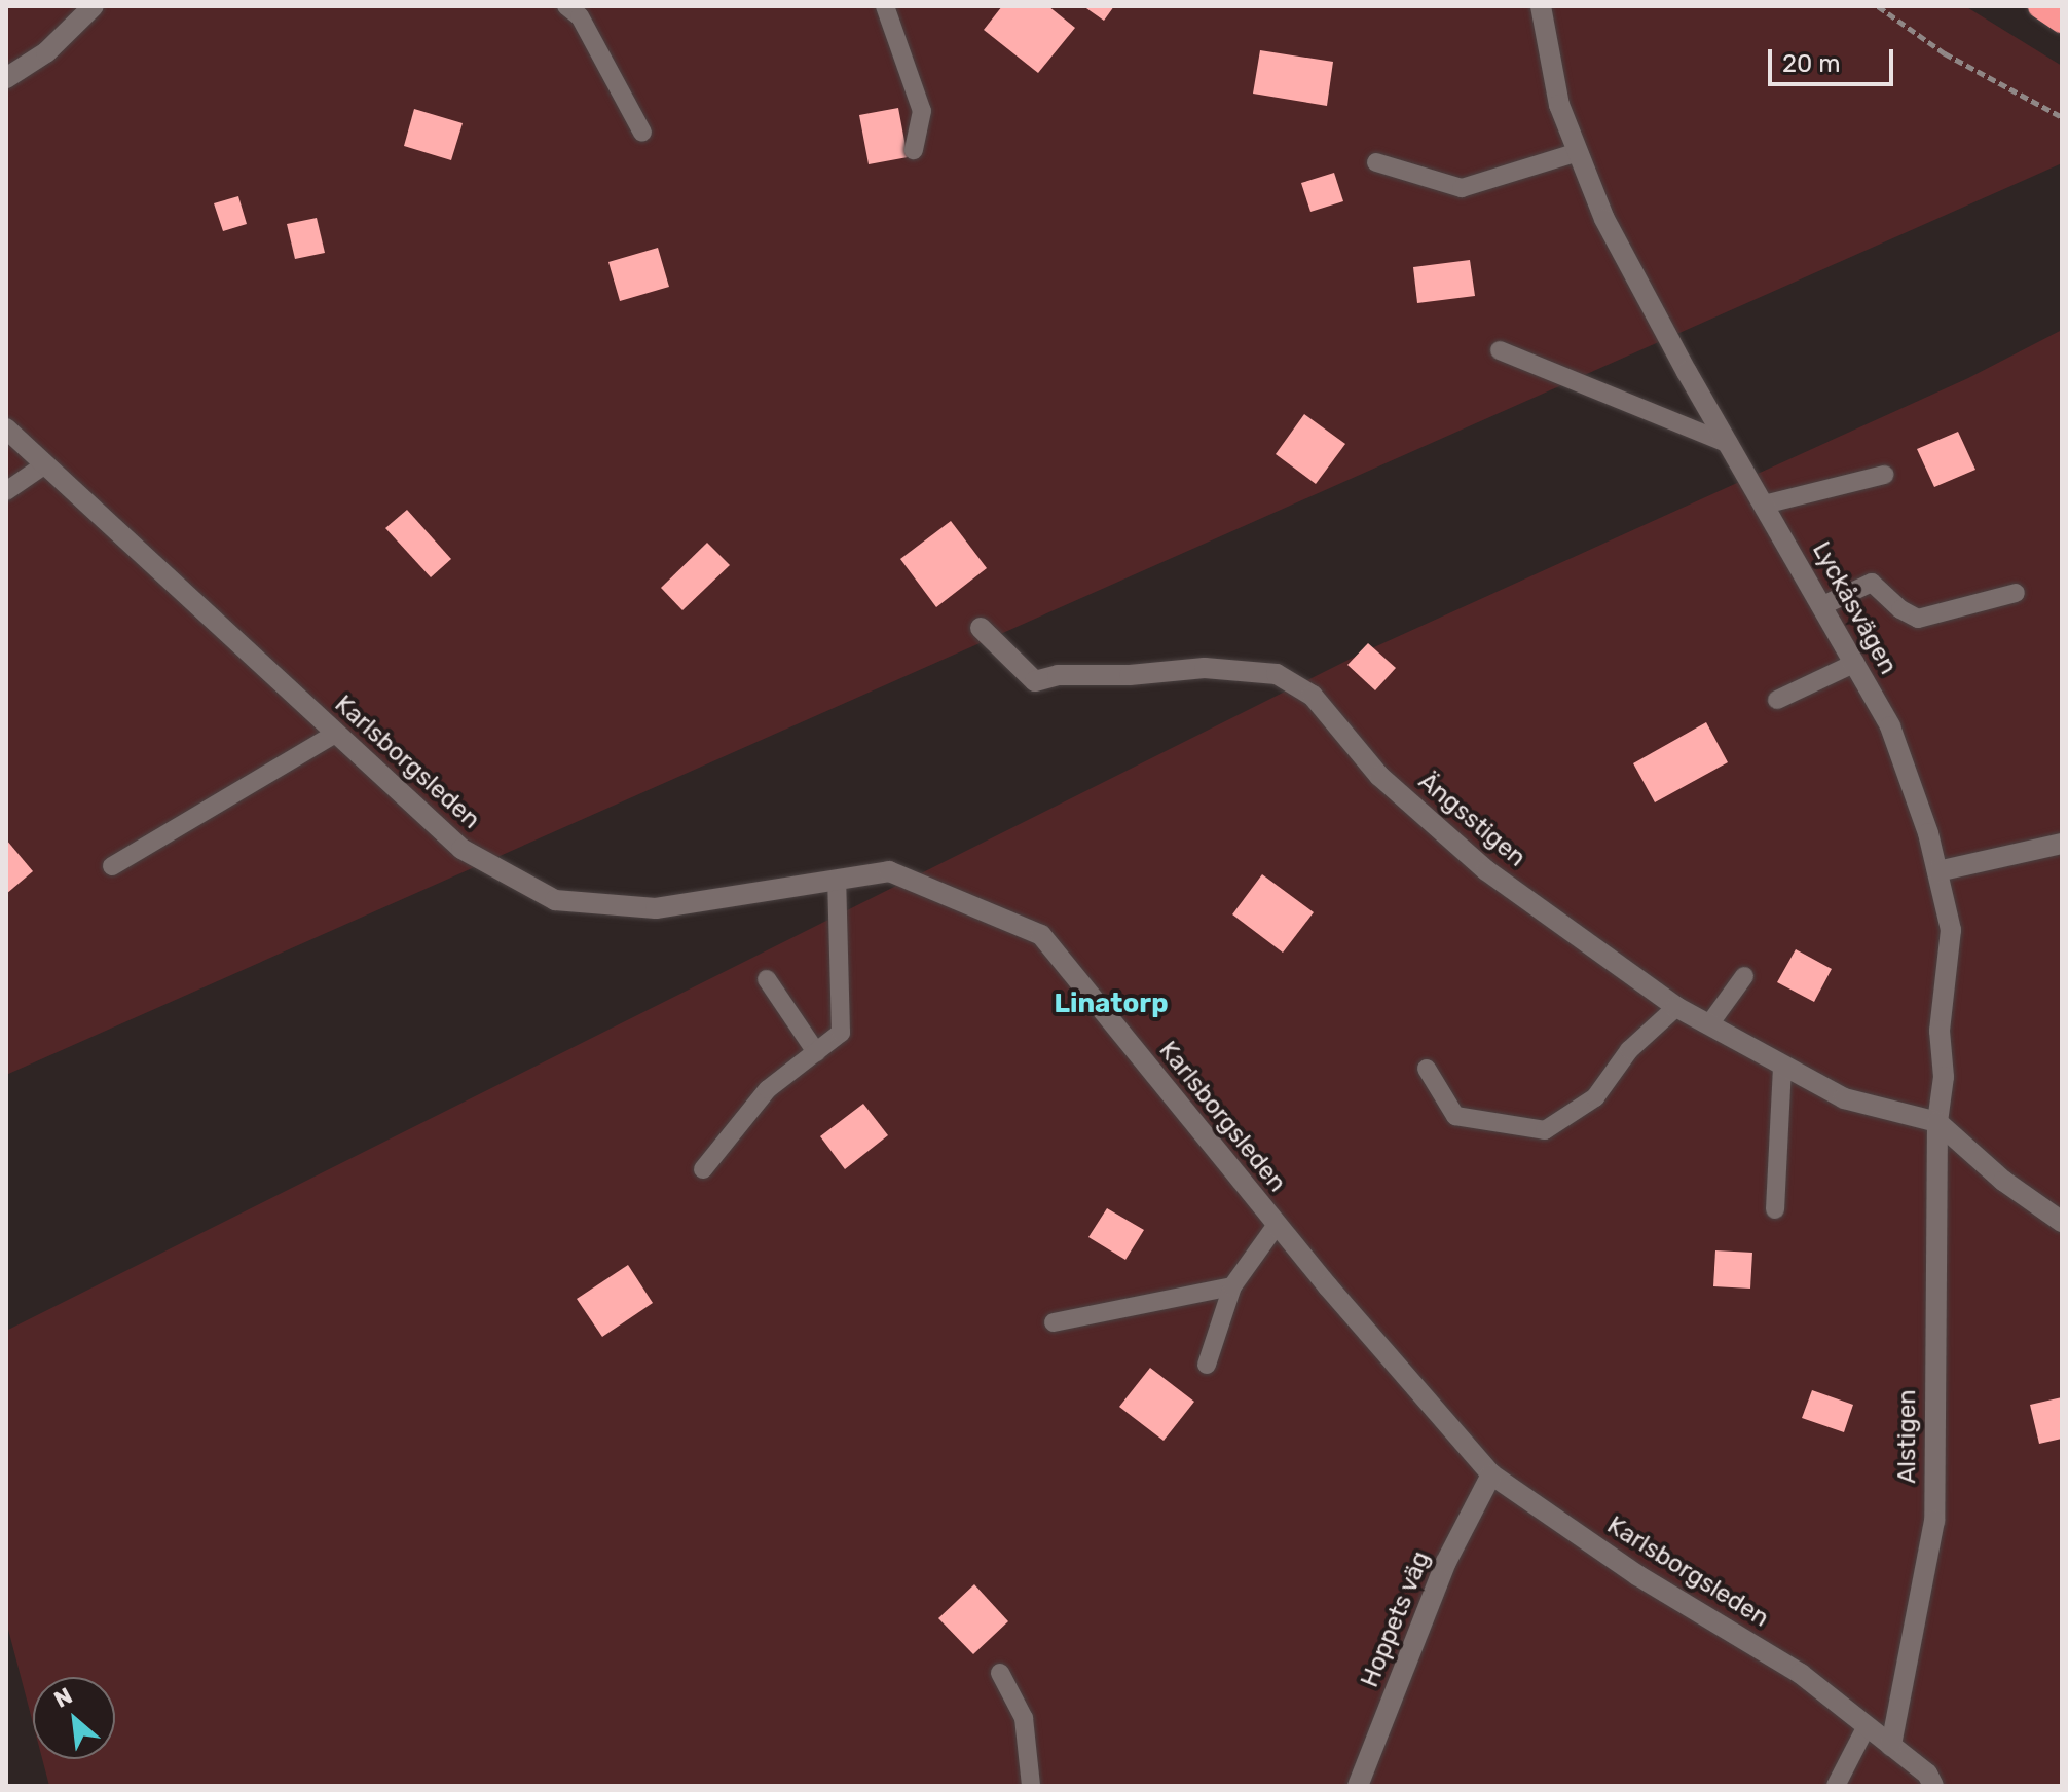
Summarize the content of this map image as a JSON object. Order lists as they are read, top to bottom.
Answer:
{
  "streets": {
    "street": [
      "Lyckåsvägen",
      "Karlsborgsleden",
      "Ängsstigen",
      "Alstigen",
      "Hoppets väg"
    ]
  },
  "crossings": [
    ["Lyckåsvägen", "Ängsstigen"],
    ["Lyckåsvägen", "Alstigen"],
    ["Karlsborgsleden", "Alstigen"],
    ["Karlsborgsleden", "Hoppets väg"],
    ["Ängsstigen", "Alstigen"]
  ],
  "districts": ["Linatorp"],
  "scale_bar": "20 m",
  "north": "top left"
}
